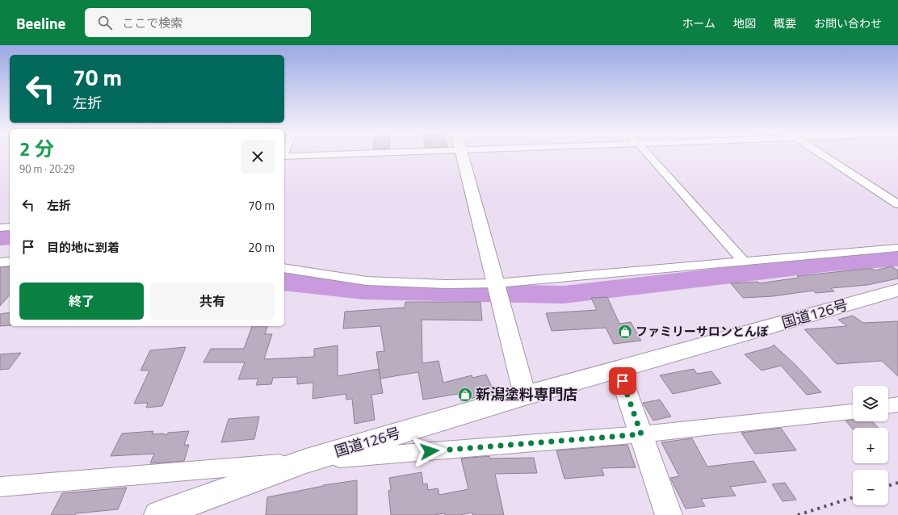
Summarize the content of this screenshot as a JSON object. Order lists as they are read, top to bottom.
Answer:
{
  "streets": {
    "main road": ["国道126号"]
  },
  "places": {
    "shop": ["ファミリーサロンとんぼ", "新潟塗料専門店"]
  },
  "page": {
    "header": "Beeline",
    "search": "ここで検索",
    "nav": [
      "ホーム",
      "地図",
      "概要",
      "お問い合わせ"
    ],
    "turn": ["70 m", "左折"],
    "heading": ["2 分", "90 m · 20:29"],
    "list": [
      {
        "name": "左折",
        "value": "70 m"
      },
      {
        "name": "目的地に到着",
        "value": "20 m"
      }
    ],
    "buttons": ["終了", "共有"],
    "map_buttons": ["+", "−"]
  }
}
